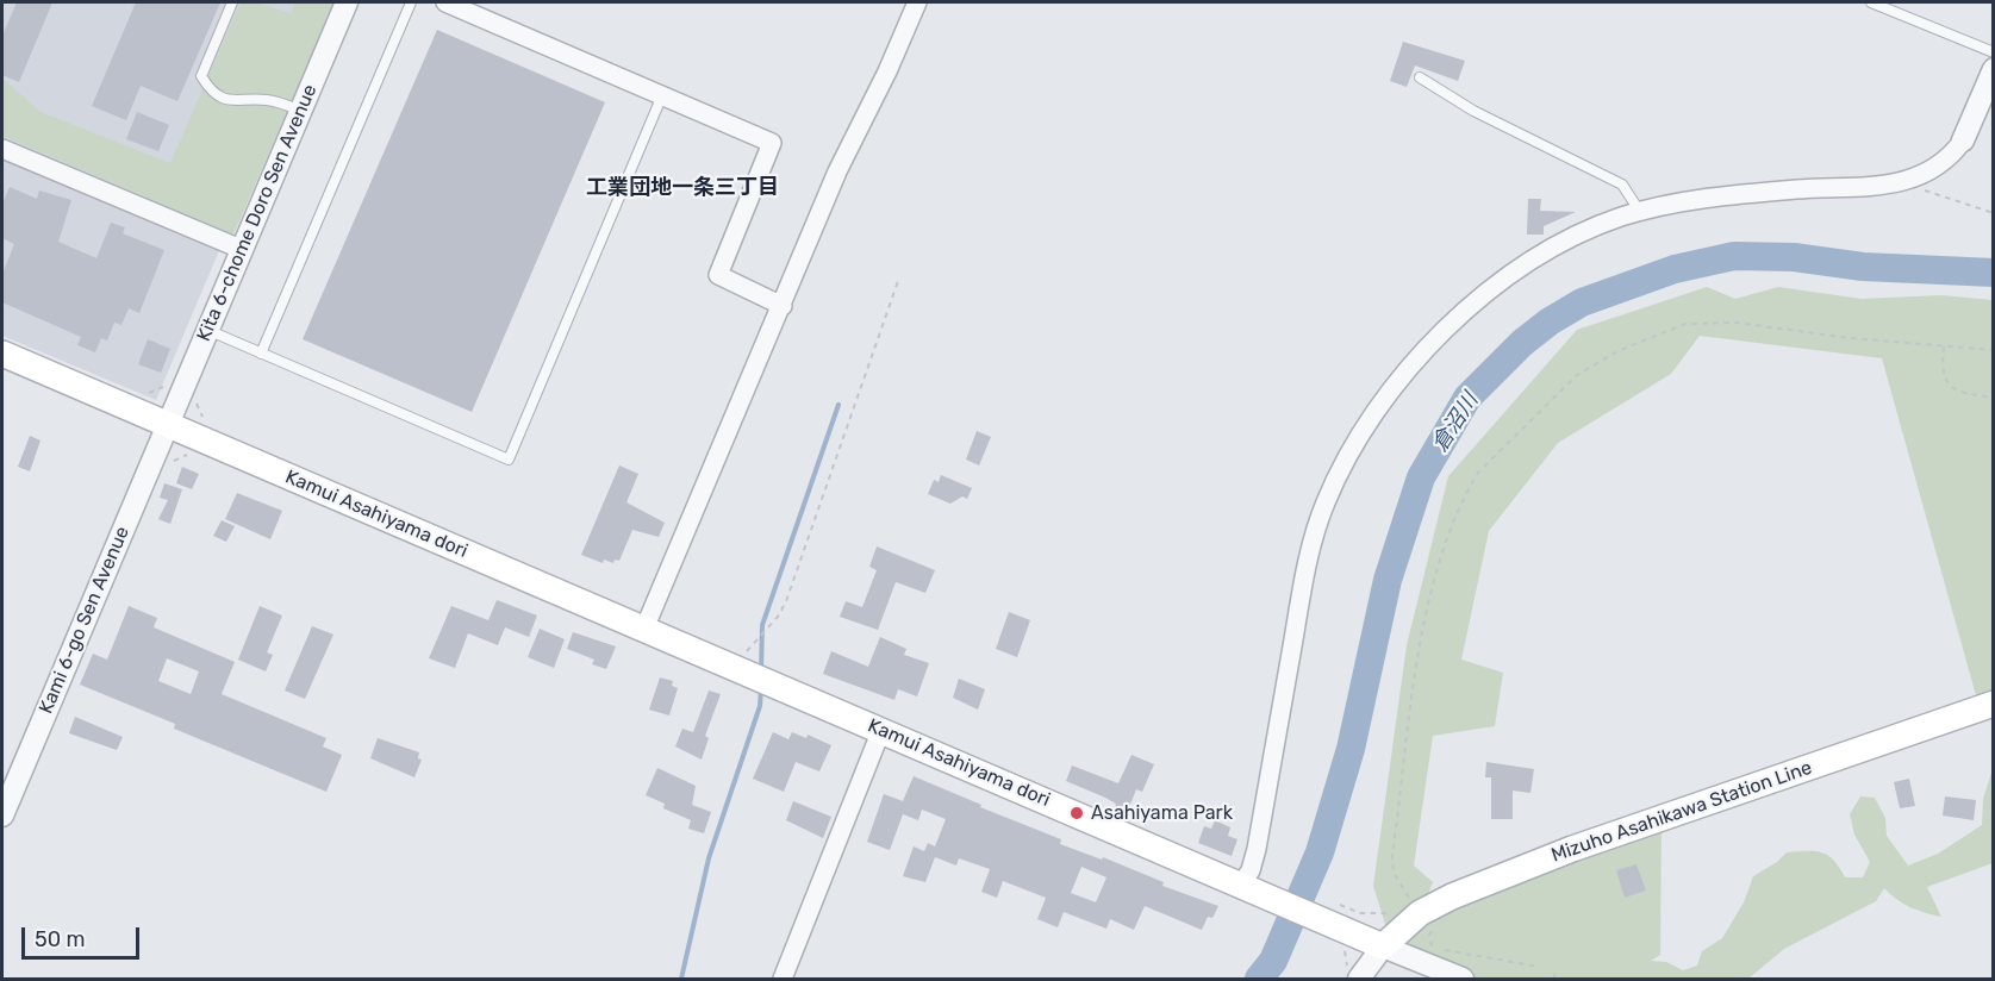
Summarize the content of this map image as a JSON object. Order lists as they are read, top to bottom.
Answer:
{
  "streets": {
    "main road": ["Kamui Asahiyama dori", "Mizuho Asahikawa Station Line"],
    "street": ["Kita 6-chome Doro Sen Avenue", "Kami 6-go Sen Avenue"]
  },
  "crossings": [
    ["Kita 6-chome Doro Sen Avenue", "Kamui Asahiyama dori"],
    ["Kita 6-chome Doro Sen Avenue", "Kami 6-go Sen Avenue"],
    ["Kamui Asahiyama dori", "Kami 6-go Sen Avenue"],
    ["Kamui Asahiyama dori", "Mizuho Asahikawa Station Line"]
  ],
  "districts": ["工業団地一条三丁目"],
  "water": ["倉沼川"],
  "places": ["Asahiyama Park"],
  "scale_bar": "50 m"
}
